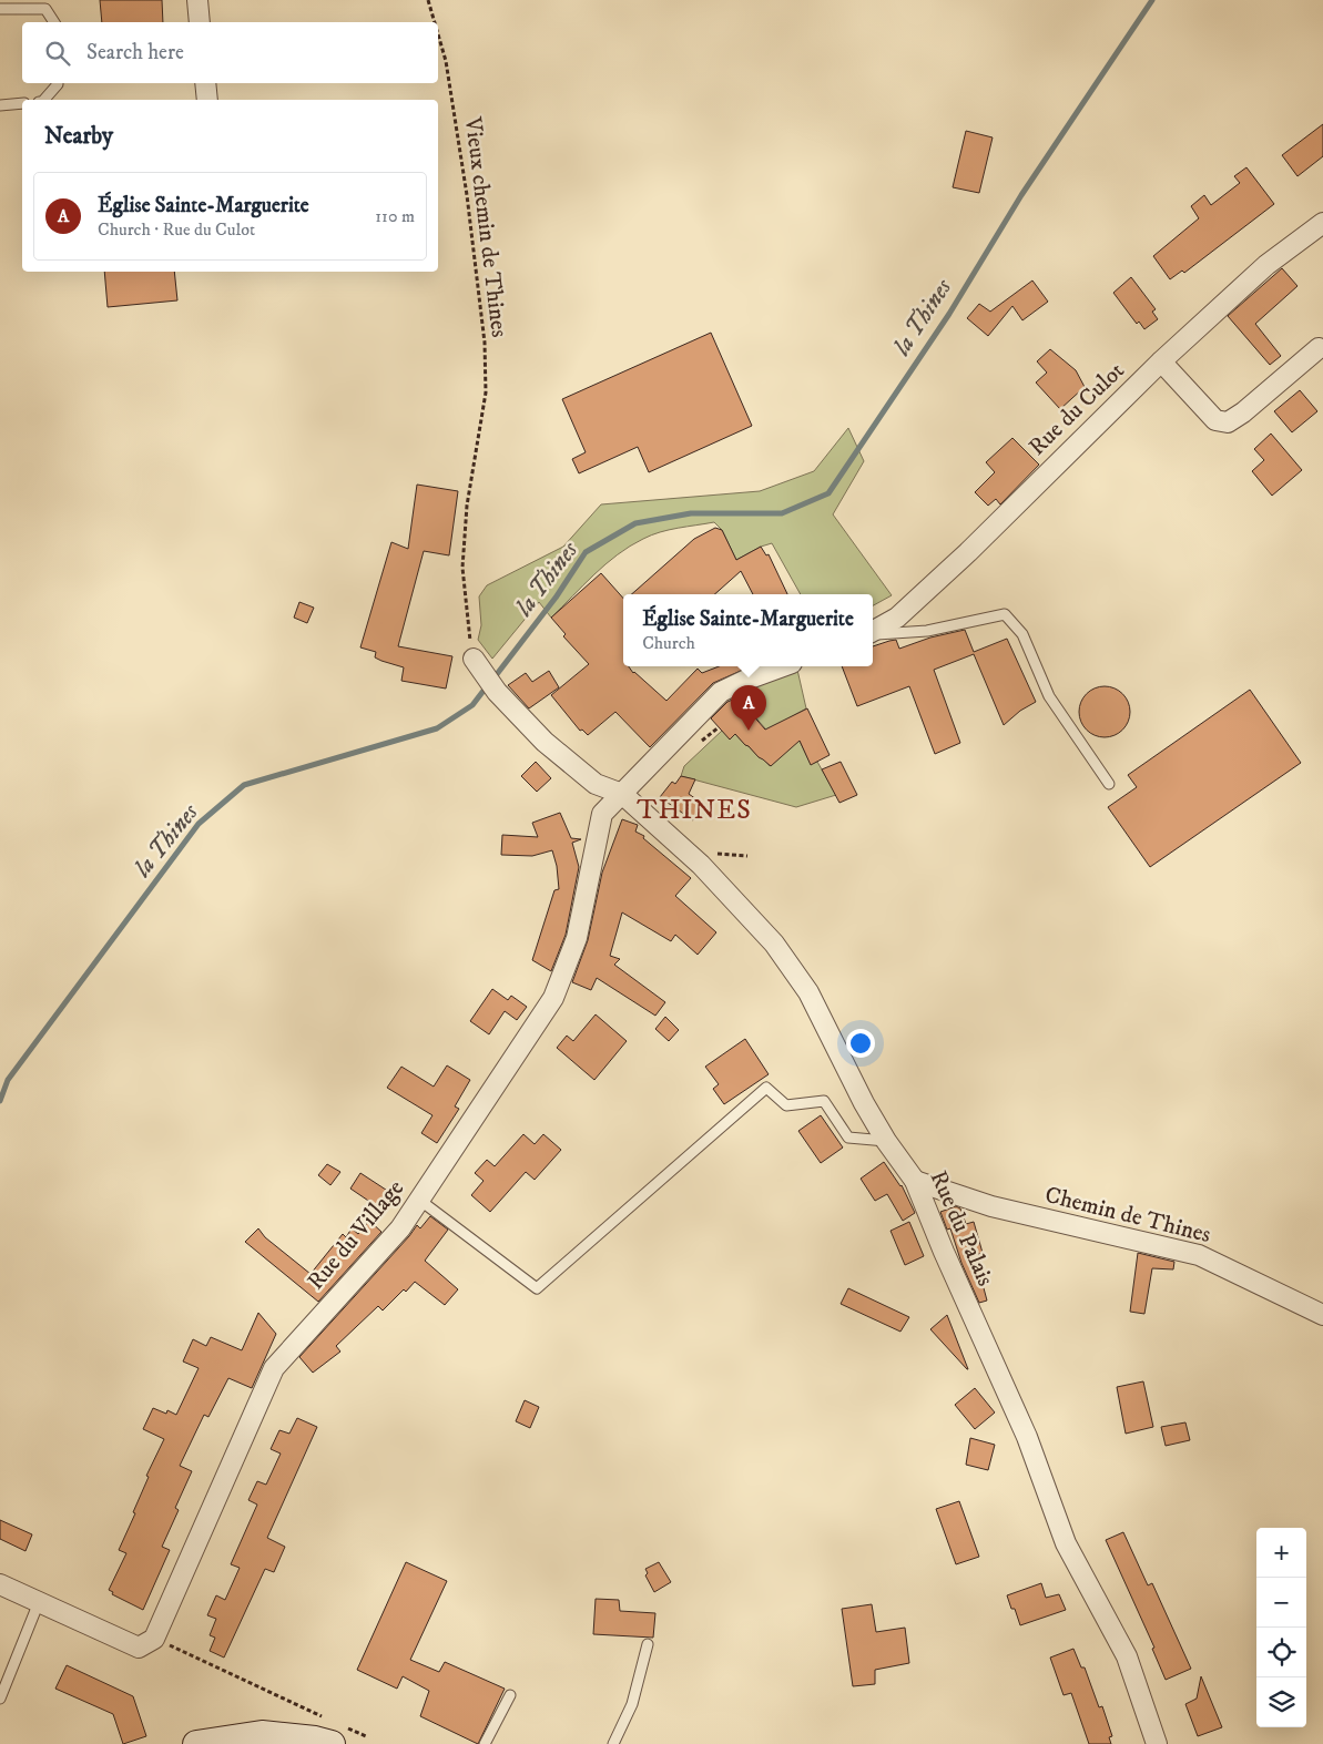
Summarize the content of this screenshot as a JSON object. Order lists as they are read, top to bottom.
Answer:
{
  "streets": {
    "street": [
      "Rue du Culot",
      "Chemin de Thines",
      "Rue du Palais",
      "Rue du Village"
    ],
    "path": ["Vieux chemin de Thines"]
  },
  "crossings": [
    ["Chemin de Thines", "Rue du Palais"]
  ],
  "districts": ["THINES"],
  "water": ["la Thines"],
  "page": {
    "search": "Search here",
    "heading": "Nearby",
    "list": [
      {
        "mark": "A",
        "name": "Église Sainte-Marguerite",
        "note": "Church · Rue du Culot",
        "value": "110 m"
      }
    ],
    "popup": ["Église Sainte-Marguerite", "Church"],
    "pins": "A",
    "map_buttons": ["+", "−"]
  }
}
